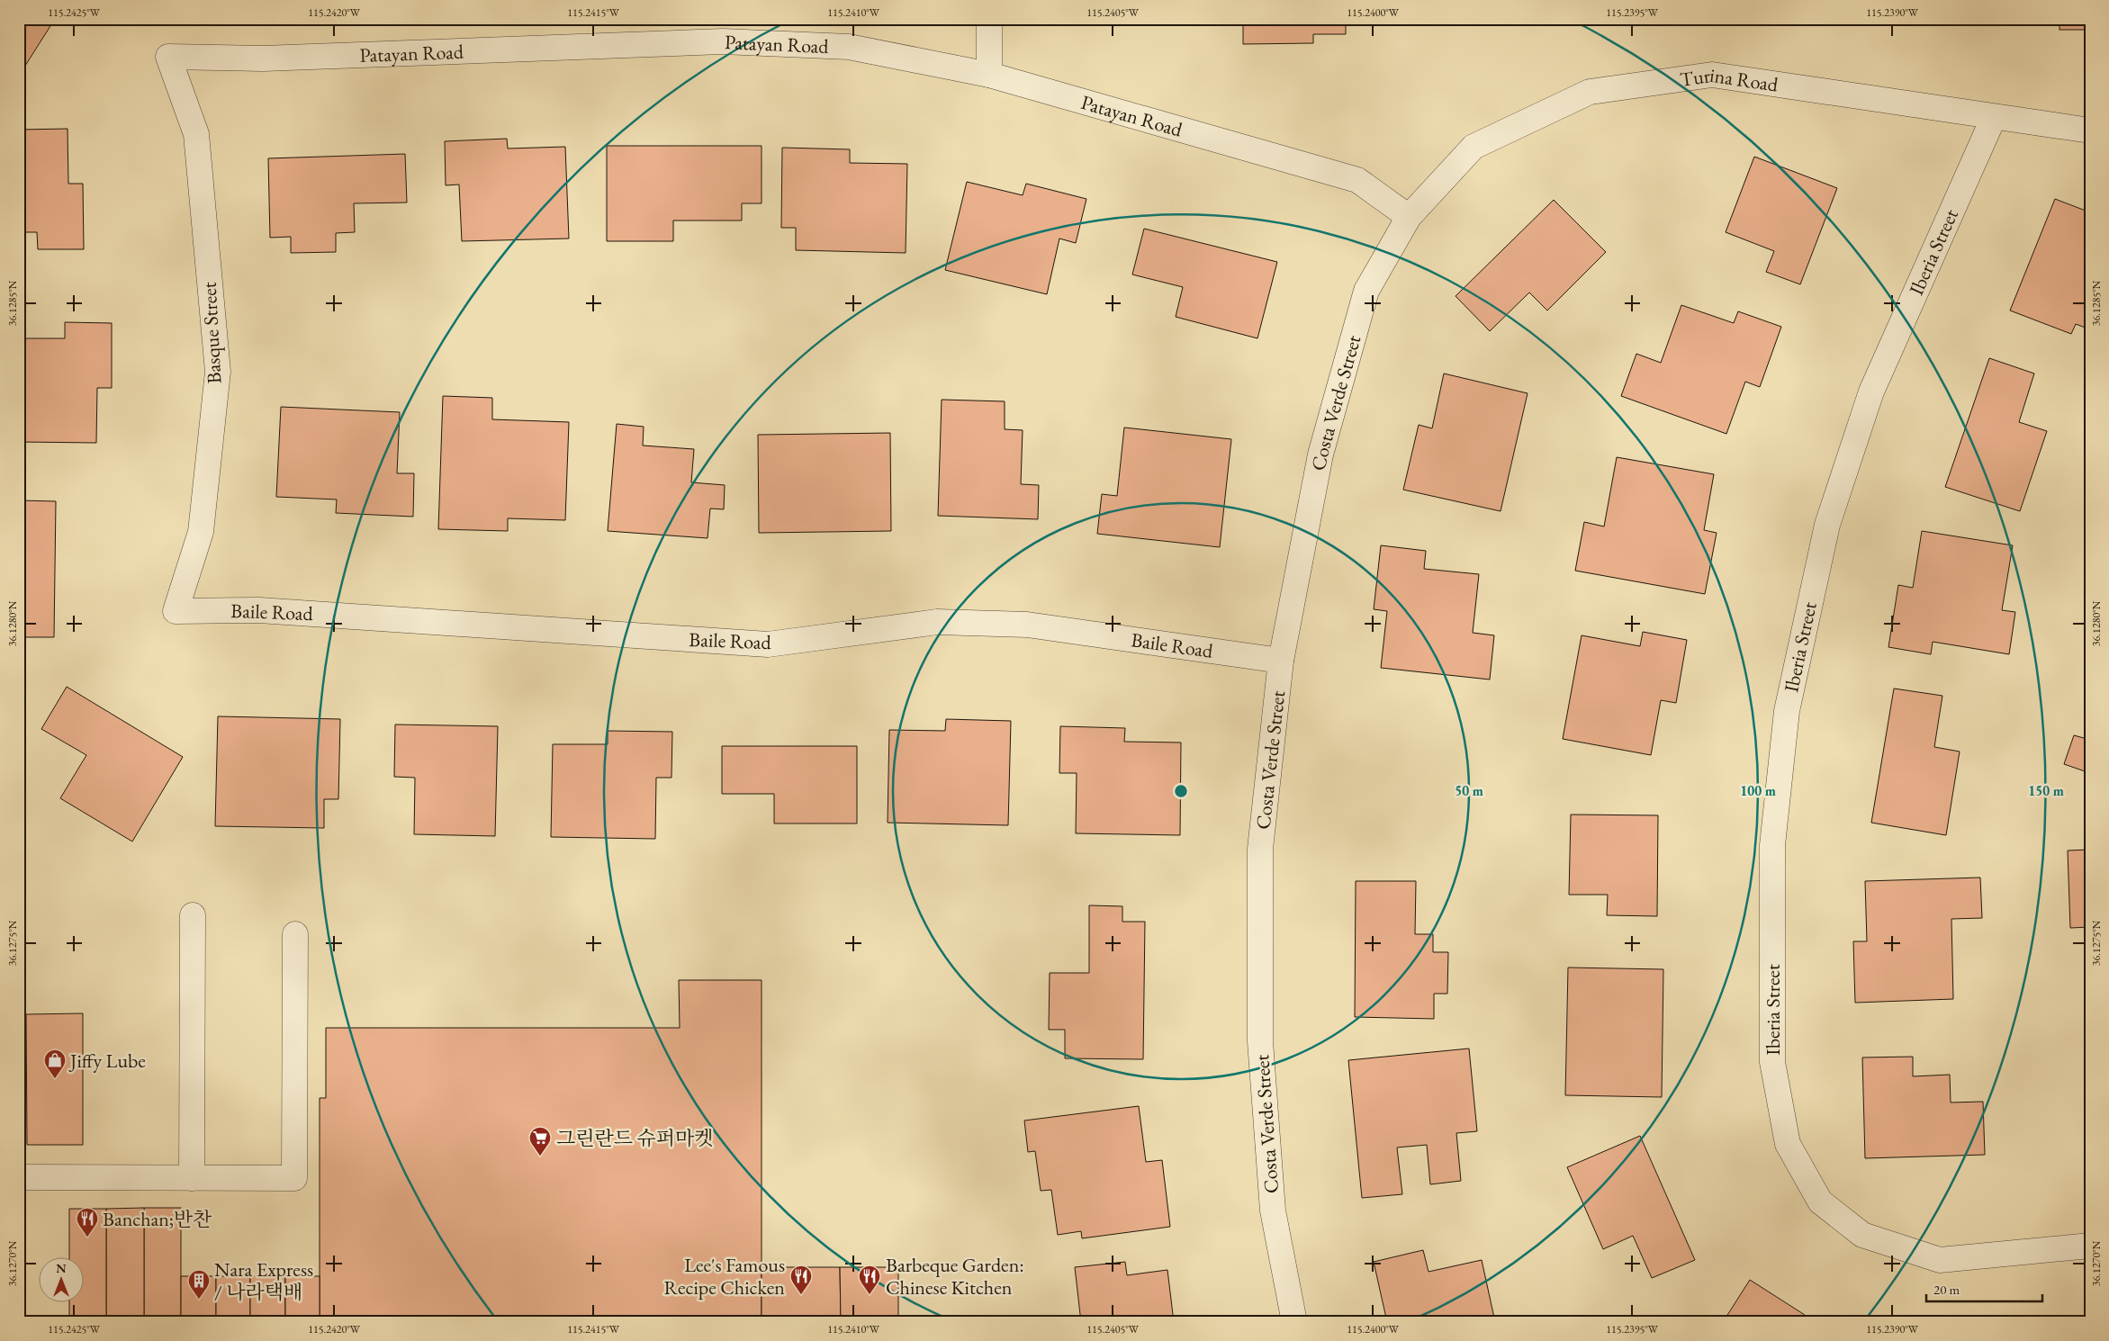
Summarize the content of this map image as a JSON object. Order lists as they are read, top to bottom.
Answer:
{
  "streets": {
    "street": [
      "Patayan Road",
      "Turina Road",
      "Iberia Street",
      "Basque Street",
      "Costa Verde Street",
      "Baile Road"
    ]
  },
  "crossings": [
    ["Patayan Road", "Turina Road"],
    ["Patayan Road", "Basque Street"],
    ["Patayan Road", "Costa Verde Street"],
    ["Turina Road", "Iberia Street"],
    ["Turina Road", "Costa Verde Street"],
    ["Basque Street", "Baile Road"],
    ["Costa Verde Street", "Baile Road"]
  ],
  "places": {
    "shop": ["Jiffy Lube"],
    "supermarket": ["그린란드 슈퍼마켓"],
    "restaurant": ["Banchan;반찬", "Lee's Famous Recipe Chicken", "Barbeque Garden: Chinese Kitchen"],
    "building": ["Nara Express / 나라택배"]
  },
  "scale_bar": "20 m",
  "north": "top",
  "coordinates": [
    "115.2425°W",
    "115.2420°W",
    "115.2415°W",
    "115.2410°W",
    "115.2405°W",
    "115.2400°W",
    "115.2395°W",
    "115.2390°W",
    "36.1285°N",
    "36.1280°N",
    "36.1275°N",
    "36.1270°N"
  ],
  "rings": ["50 m", "100 m", "150 m"]
}
